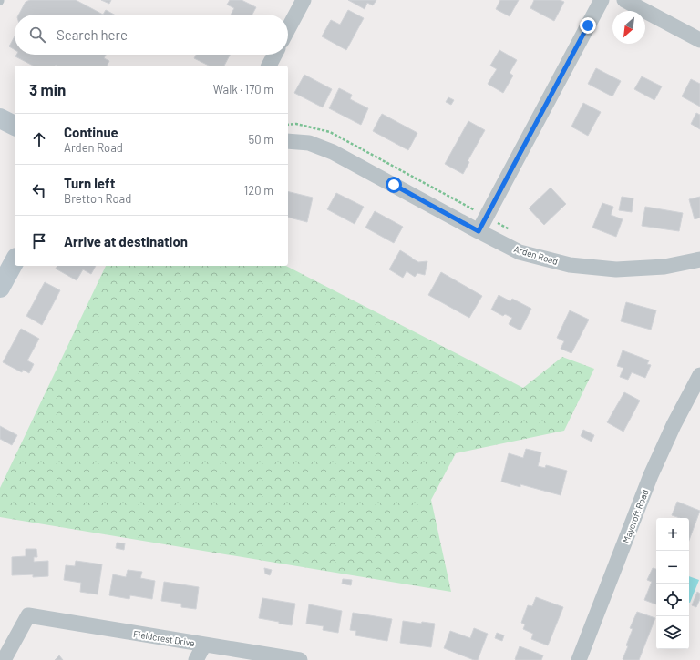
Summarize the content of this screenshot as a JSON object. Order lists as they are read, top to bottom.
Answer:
{
  "streets": {
    "street": ["Arden Road", "Maycroft Road", "Fieldcrest Drive"]
  },
  "north": "bottom left",
  "page": {
    "search": "Search here",
    "heading": ["3 min", "Walk · 170 m"],
    "list": [
      ["Continue", "Arden Road", "50 m"],
      ["Turn left", "Bretton Road", "120 m"],
      "Arrive at destination"
    ],
    "map_buttons": ["+", "−"]
  }
}
